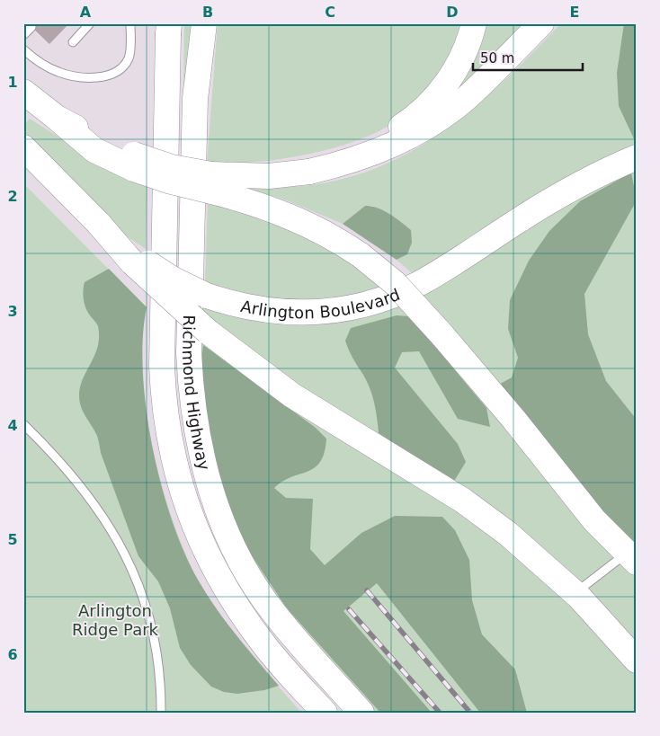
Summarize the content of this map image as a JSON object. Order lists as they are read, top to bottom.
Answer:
{
  "streets": {
    "highway": ["Arlington Boulevard", "Richmond Highway"]
  },
  "parks": ["Arlington Ridge Park"],
  "scale_bar": "50 m",
  "grid": {
    "columns": [
      "A",
      "B",
      "C",
      "D",
      "E"
    ],
    "rows": [
      "1",
      "2",
      "3",
      "4",
      "5",
      "6"
    ]
  }
}
